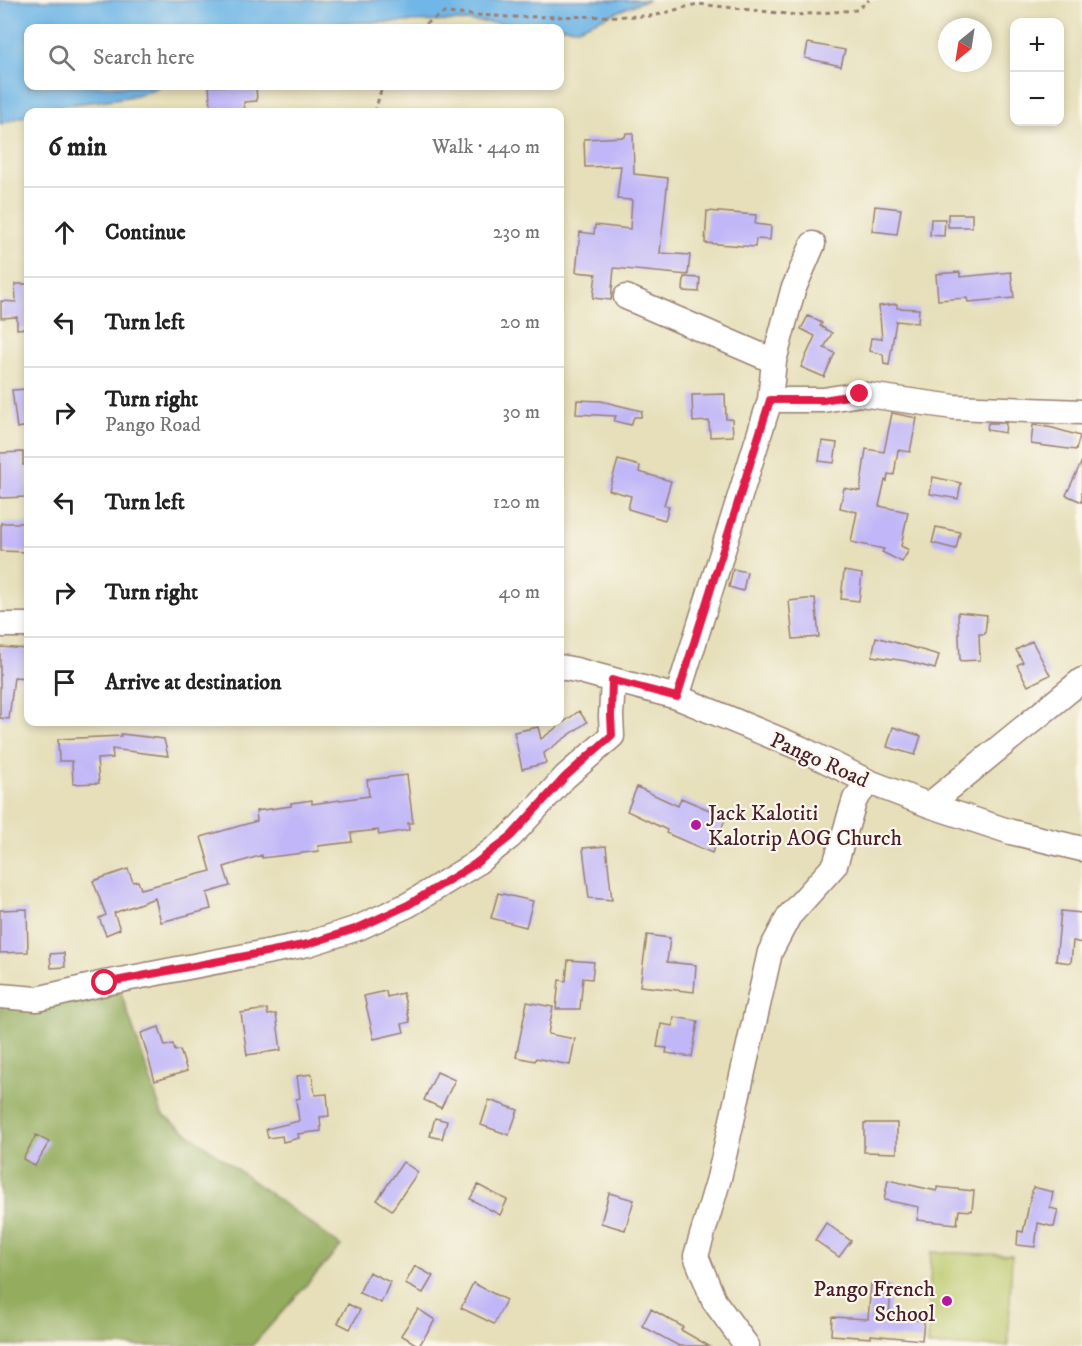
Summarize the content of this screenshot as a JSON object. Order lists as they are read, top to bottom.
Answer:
{
  "streets": {
    "street": ["Pango Road"]
  },
  "places": ["Jack Kalotiti Kalotrip AOG Church", "Pango French School"],
  "north": "bottom left",
  "page": {
    "map_buttons": ["+", "−"],
    "search": "Search here",
    "heading": ["6 min", "Walk · 440 m"],
    "list": [
      ["Continue", "230 m"],
      ["Turn left", "20 m"],
      ["Turn right", "Pango Road", "30 m"],
      ["Turn left", "120 m"],
      ["Turn right", "40 m"],
      "Arrive at destination"
    ]
  }
}
